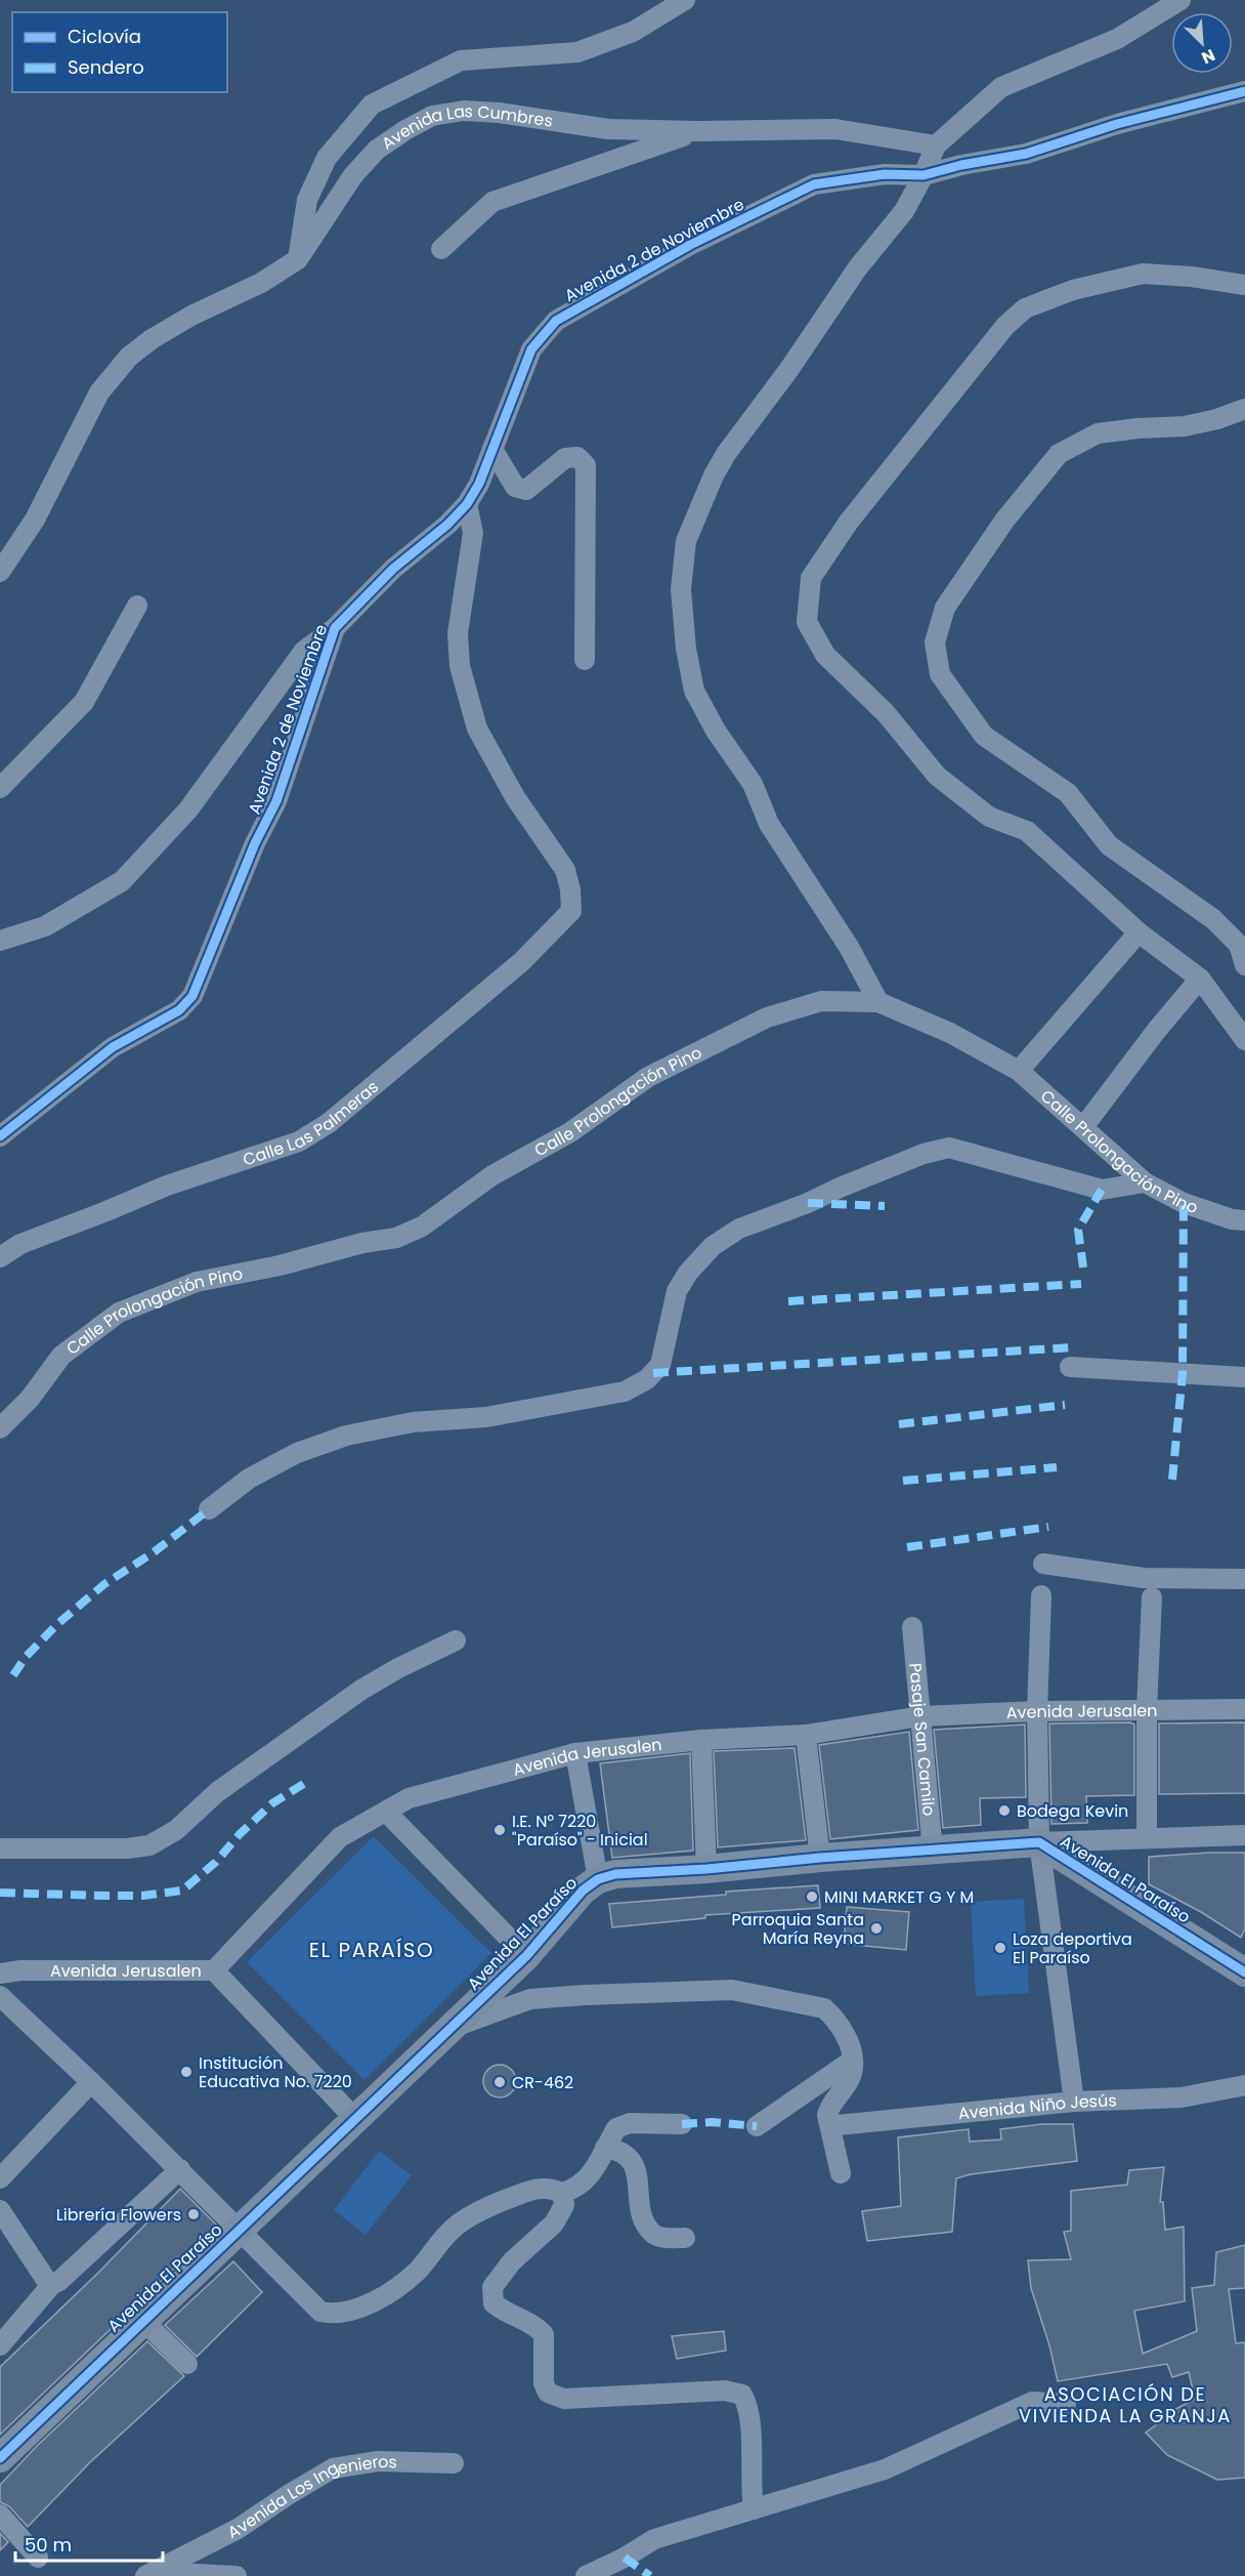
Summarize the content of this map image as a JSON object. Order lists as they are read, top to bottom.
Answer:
{
  "streets": {
    "street": [
      "Avenida Las Cumbres",
      "Avenida 2 de Noviembre",
      "Calle Prolongación Pino",
      "Calle Las Palmeras",
      "Avenida Jerusalen",
      "Pasaje San Camilo",
      "Avenida El Paraíso",
      "Avenida Niño Jesús",
      "Avenida Los Ingenieros"
    ]
  },
  "crossings": [
    ["Avenida 2 de Noviembre", "Calle Las Palmeras"],
    ["Avenida Jerusalen", "Pasaje San Camilo"],
    ["Pasaje San Camilo", "Avenida El Paraíso"]
  ],
  "districts": ["EL PARAÍSO", "ASOCIACIÓN DE VIVIENDA LA GRANJA"],
  "places": [
    "Bodega Kevin",
    "I.E. N° 7220 \"Paraíso\" - Inicial",
    "MINI MARKET G Y M",
    "Parroquia Santa María Reyna",
    "Loza deportiva El Paraíso",
    "Institución Educativa No. 7220",
    "CR-462",
    "Librería Flowers"
  ],
  "legend": ["Ciclovía", "Sendero"],
  "scale_bar": "50 m",
  "north": "bottom right"
}
